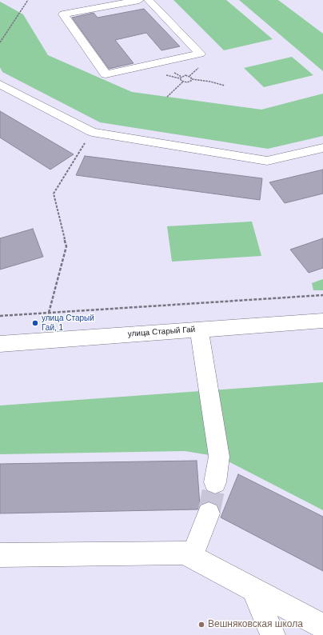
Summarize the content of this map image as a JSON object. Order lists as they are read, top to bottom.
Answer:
{
  "streets": {
    "street": ["улица Старый Гай"]
  },
  "places": ["улица Старый Гай, 1", "Вешняковская школа"]
}
